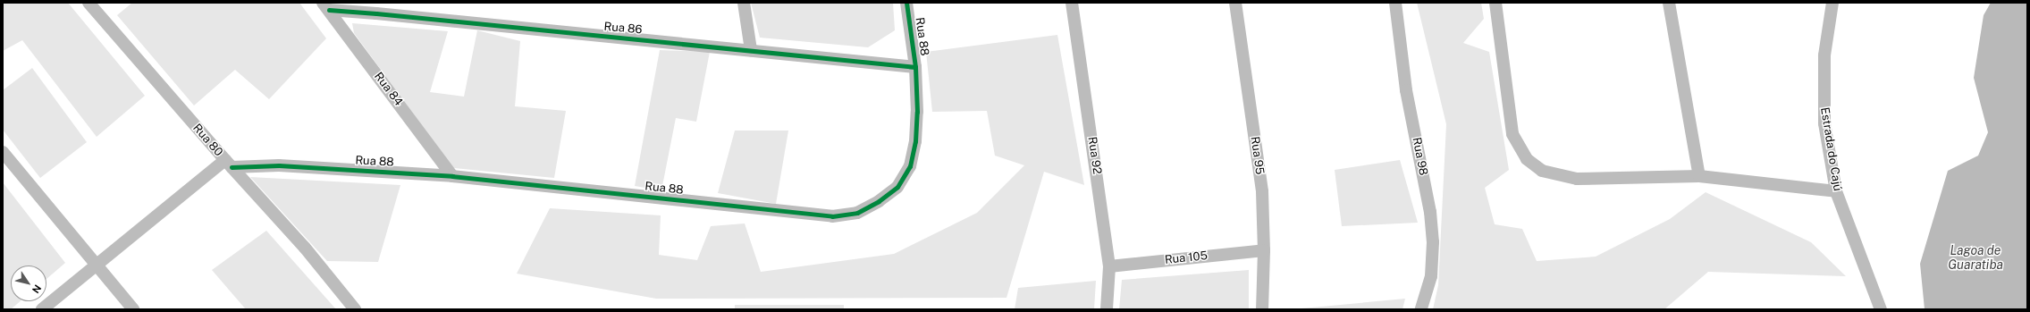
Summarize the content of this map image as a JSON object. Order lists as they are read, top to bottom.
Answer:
{
  "streets": {
    "street": [
      "Rua 86",
      "Rua 88",
      "Rua 84",
      "Rua 80",
      "Estrada do Cajú",
      "Rua 92",
      "Rua 95",
      "Rua 98",
      "Rua 105"
    ]
  },
  "crossings": [
    ["Rua 86", "Rua 88"],
    ["Rua 86", "Rua 84"],
    ["Rua 88", "Rua 84"],
    ["Rua 88", "Rua 80"],
    ["Rua 92", "Rua 105"],
    ["Rua 95", "Rua 105"]
  ],
  "water": ["Lagoa de Guaratiba"],
  "north": "bottom right"
}
